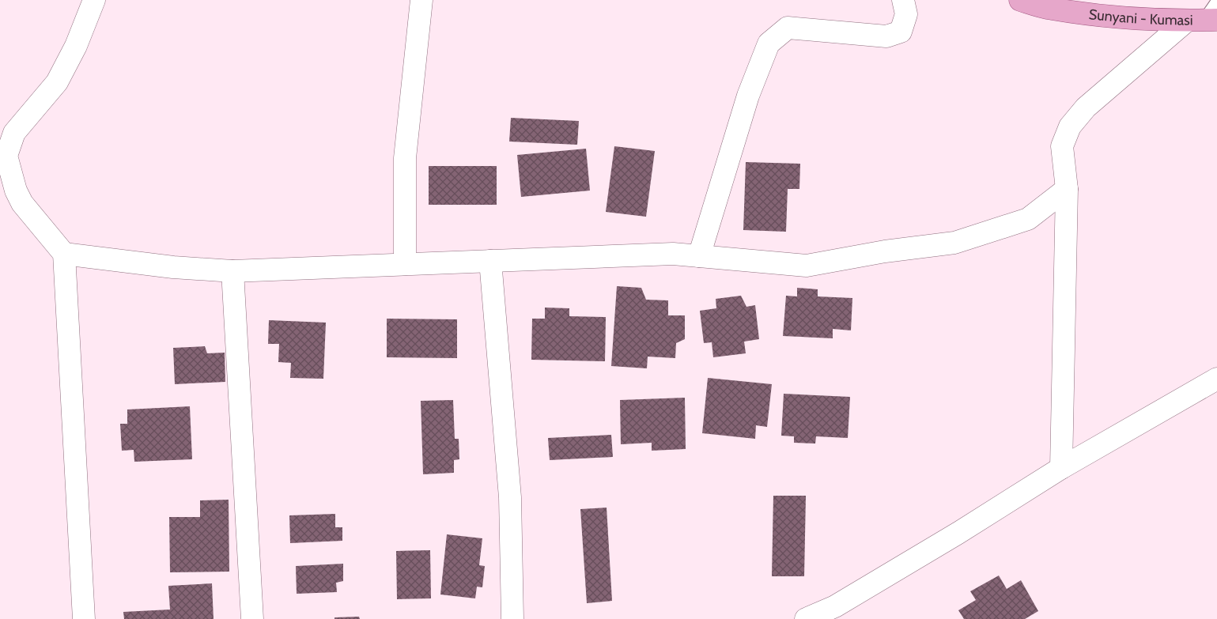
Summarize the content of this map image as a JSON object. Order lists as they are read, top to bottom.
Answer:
{
  "streets": {
    "main road": ["Sunyani - Kumasi"]
  }
}
